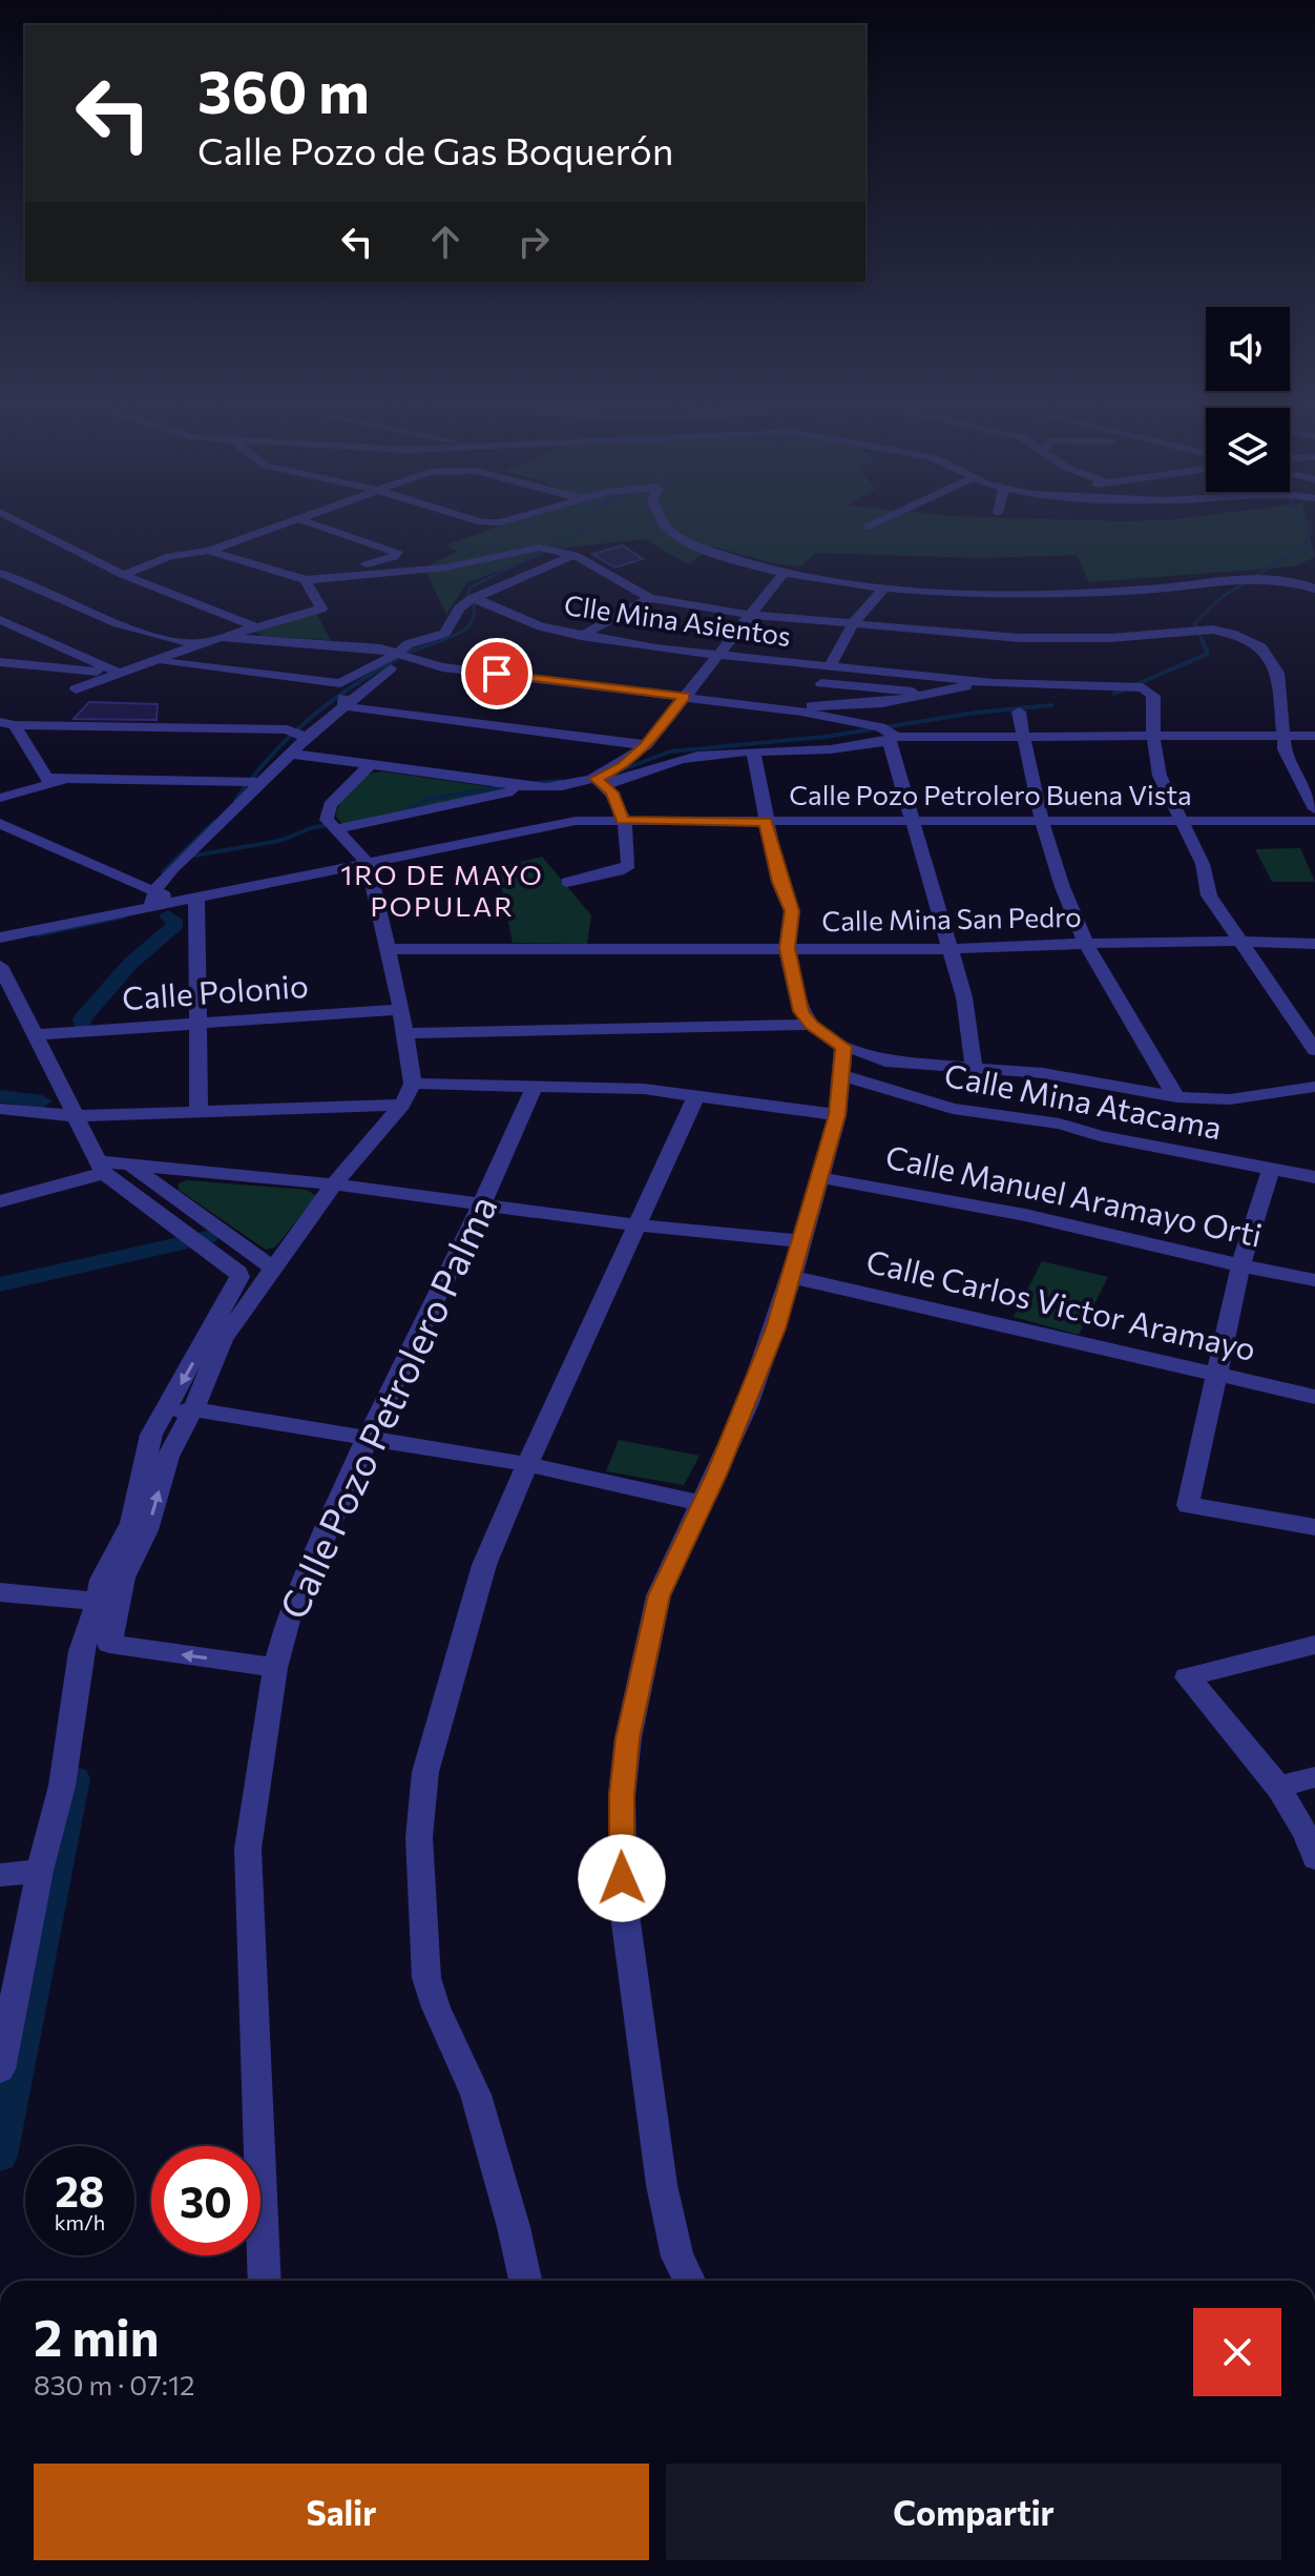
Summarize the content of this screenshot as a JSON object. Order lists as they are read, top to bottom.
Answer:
{
  "streets": {
    "street": [
      "Clle Mina Asientos",
      "Calle Pozo Petrolero Buena Vista",
      "Calle Mina San Pedro",
      "Calle Polonio",
      "Calle Mina Atacama",
      "Calle Manuel Aramayo Orti",
      "Calle Carlos Victor Aramayo",
      "Calle Pozo Petrolero Palma"
    ]
  },
  "districts": ["1RO DE MAYO POPULAR"],
  "page": {
    "turn": ["360 m", "Calle Pozo de Gas Boquerón"],
    "speed": "28 km/h",
    "limit": "30",
    "heading": ["2 min", "830 m · 07:12"],
    "buttons": ["Salir", "Compartir"]
  }
}
